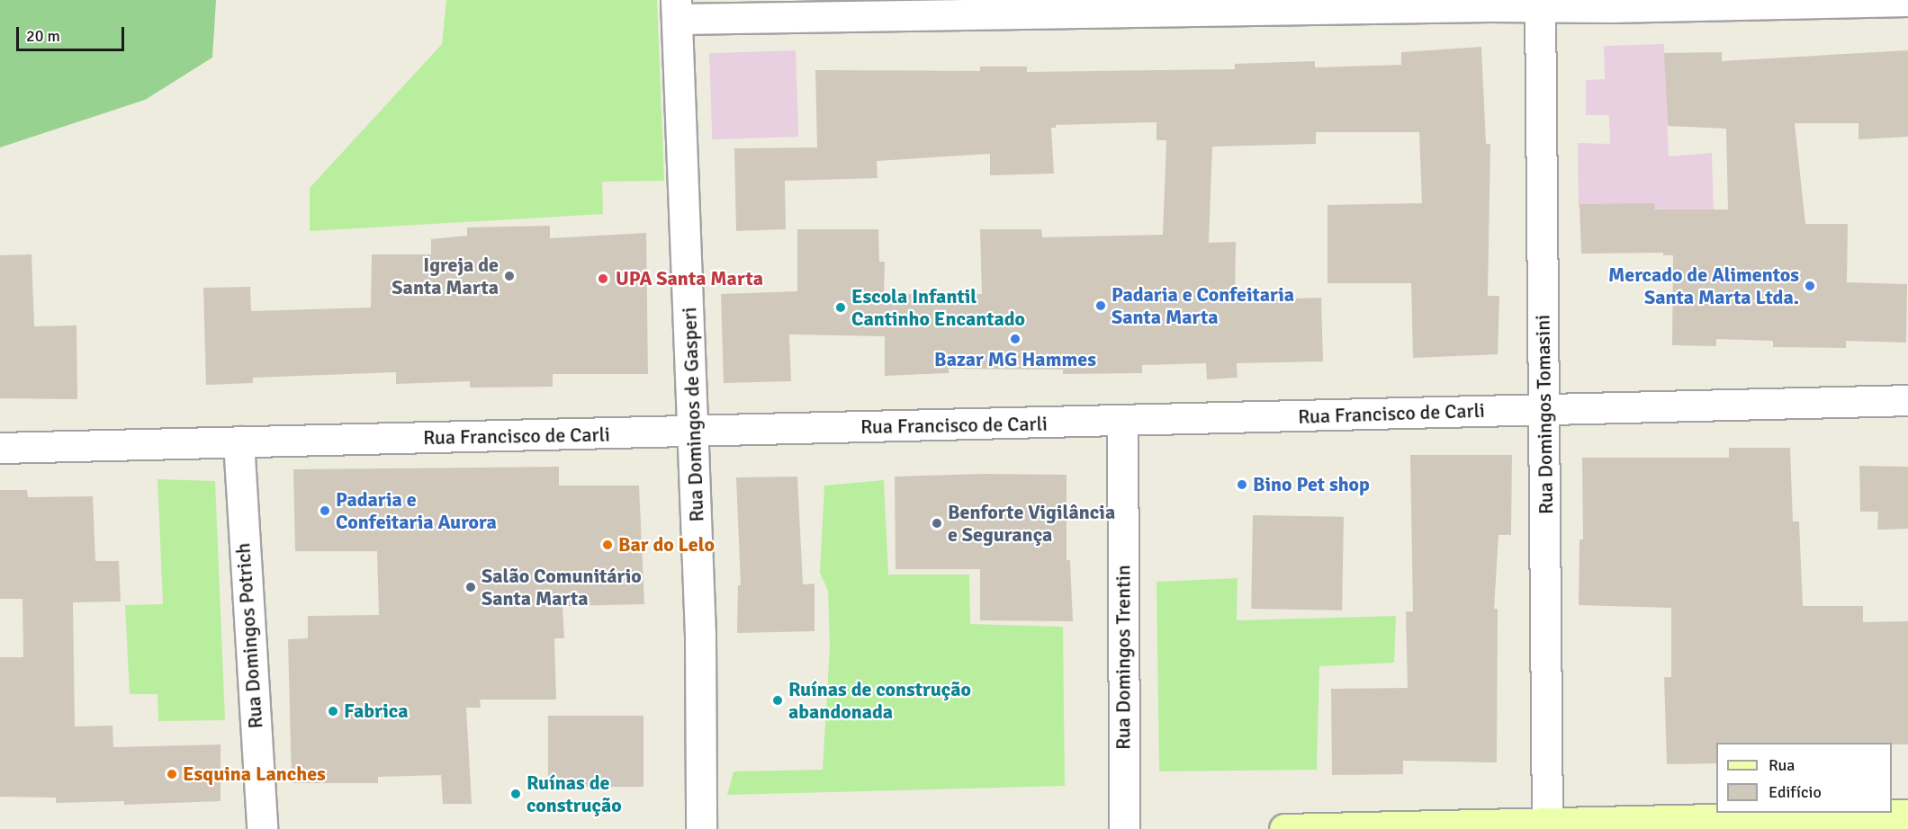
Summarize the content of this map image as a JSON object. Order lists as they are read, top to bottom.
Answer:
{
  "streets": {
    "street": [
      "Rua Francisco de Carli",
      "Rua Domingos de Gasperi",
      "Rua Domingos Tomasini",
      "Rua Domingos Potrich",
      "Rua Domingos Trentin"
    ]
  },
  "crossings": [
    ["Rua Francisco de Carli", "Rua Domingos de Gasperi"],
    ["Rua Francisco de Carli", "Rua Domingos Tomasini"],
    ["Rua Francisco de Carli", "Rua Domingos Potrich"],
    ["Rua Francisco de Carli", "Rua Domingos Trentin"]
  ],
  "places": [
    "Igreja de Santa Marta",
    "UPA Santa Marta",
    "Mercado de Alimentos Santa Marta Ltda.",
    "Padaria e Confeitaria Santa Marta",
    "Escola Infantil Cantinho Encantado",
    "Bazar MG Hammes",
    "Bino Pet shop",
    "Padaria e Confeitaria Aurora",
    "Benforte Vigilância e Segurança",
    "Bar do Lelo",
    "Salão Comunitário Santa Marta",
    "Ruínas de construção abandonada",
    "Fabrica",
    "Esquina Lanches",
    "Ruínas de construção"
  ],
  "legend": ["Rua", "Edifício"],
  "scale_bar": "20 m"
}
